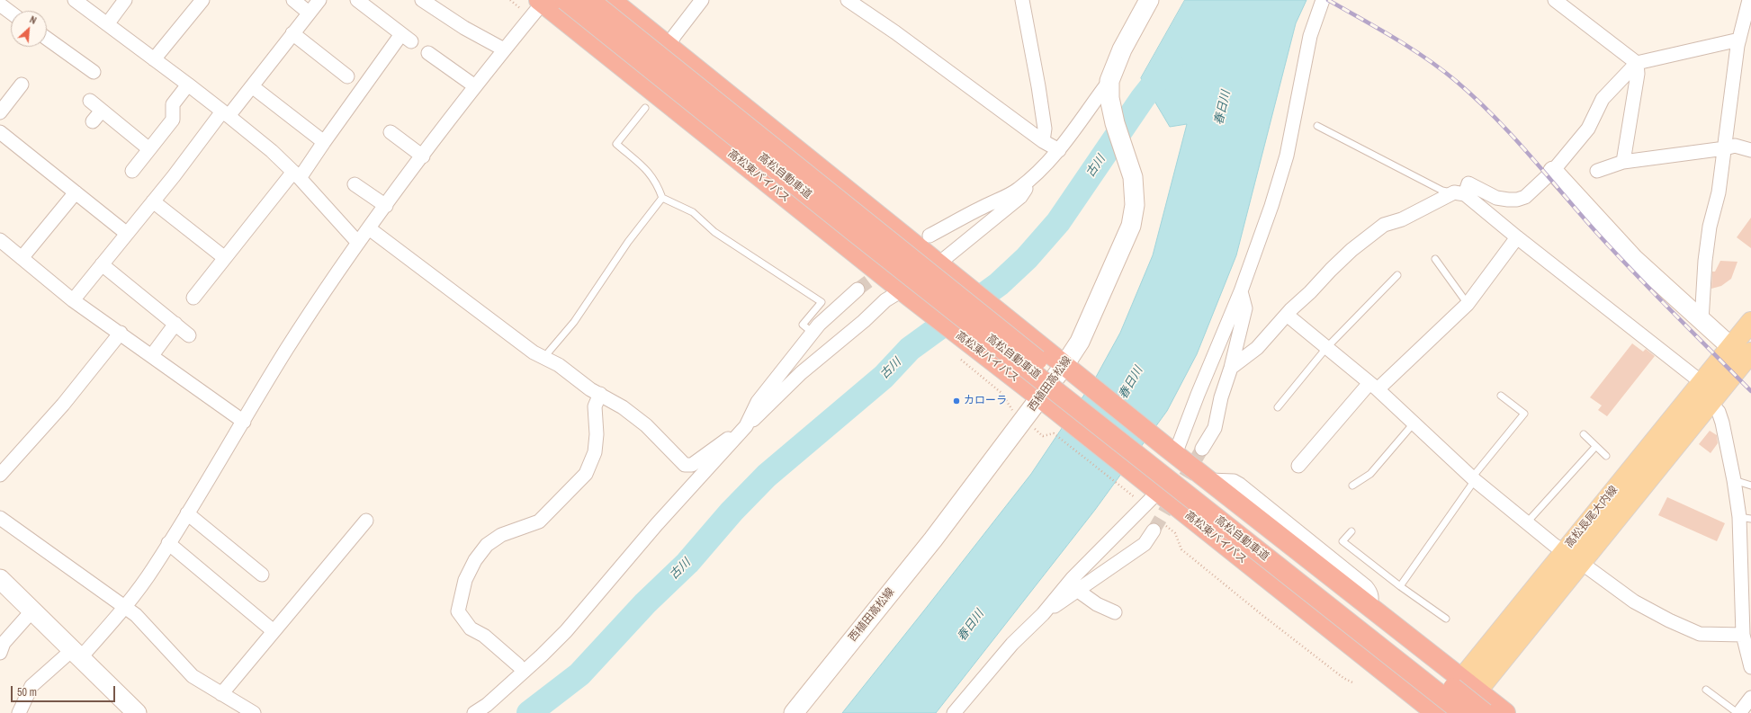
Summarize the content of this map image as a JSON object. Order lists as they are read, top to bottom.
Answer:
{
  "streets": {
    "highway": ["高松東バイパス", "高松自動車道"],
    "main road": ["西植田高松線", "高松長尾大内線"]
  },
  "crossings": [
    ["高松東バイパス", "西植田高松線"],
    ["高松東バイパス", "高松長尾大内線"]
  ],
  "water": ["春日川", "古川"],
  "places": ["カローラ"],
  "scale_bar": "50 m",
  "north": "top right"
}
